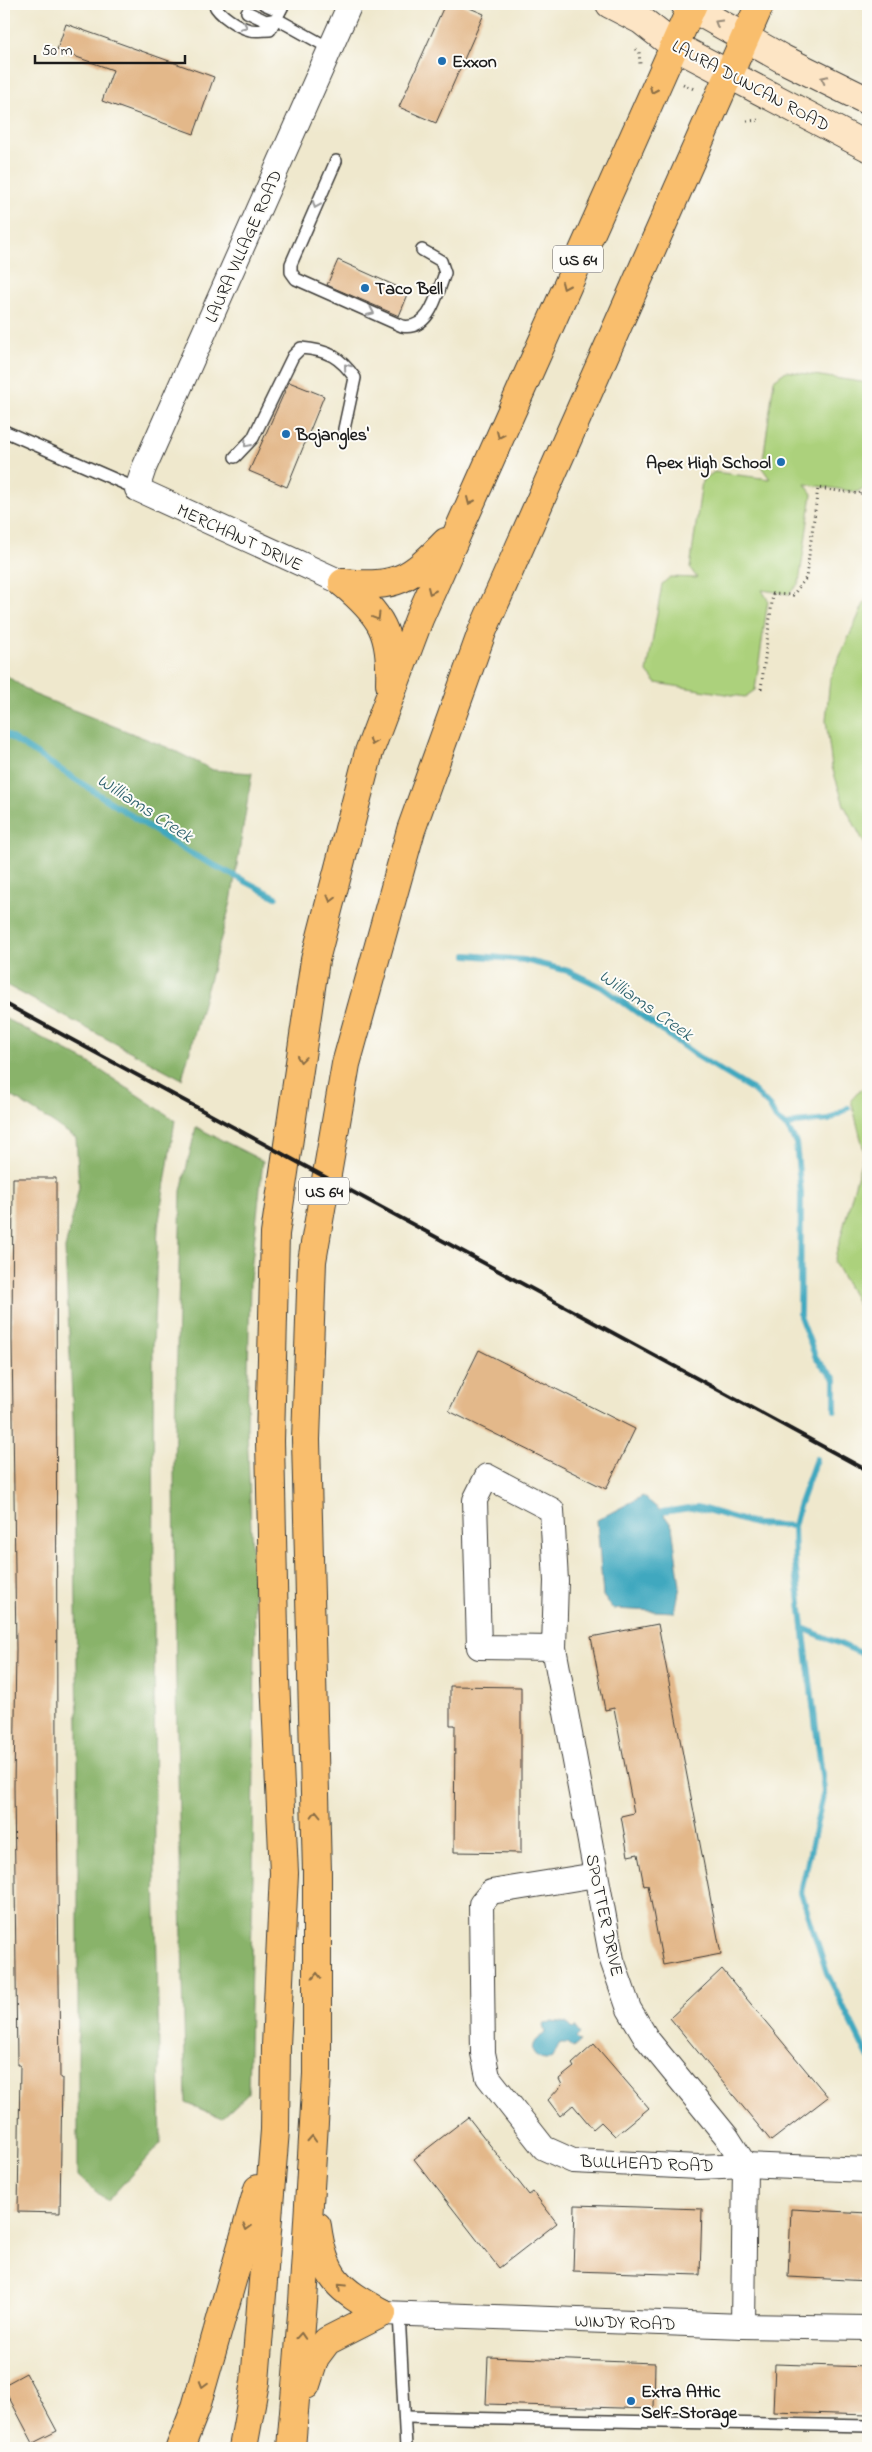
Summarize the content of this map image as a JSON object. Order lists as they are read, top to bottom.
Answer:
{
  "streets": {
    "highway": ["US 64"],
    "street": [
      "LAURA DUNCAN ROAD",
      "LAURA VILLAGE ROAD",
      "MERCHANT DRIVE",
      "SPOTTER DRIVE",
      "BULLHEAD ROAD",
      "WINDY ROAD"
    ]
  },
  "crossings": [
    ["LAURA DUNCAN ROAD", "US 64"],
    ["LAURA VILLAGE ROAD", "MERCHANT DRIVE"],
    ["SPOTTER DRIVE", "BULLHEAD ROAD"]
  ],
  "water": ["Williams Creek"],
  "places": [
    "Exxon",
    "Taco Bell",
    "Bojangles'",
    "Apex High School",
    "Extra Attic Self-Storage"
  ],
  "scale_bar": "50 m"
}
